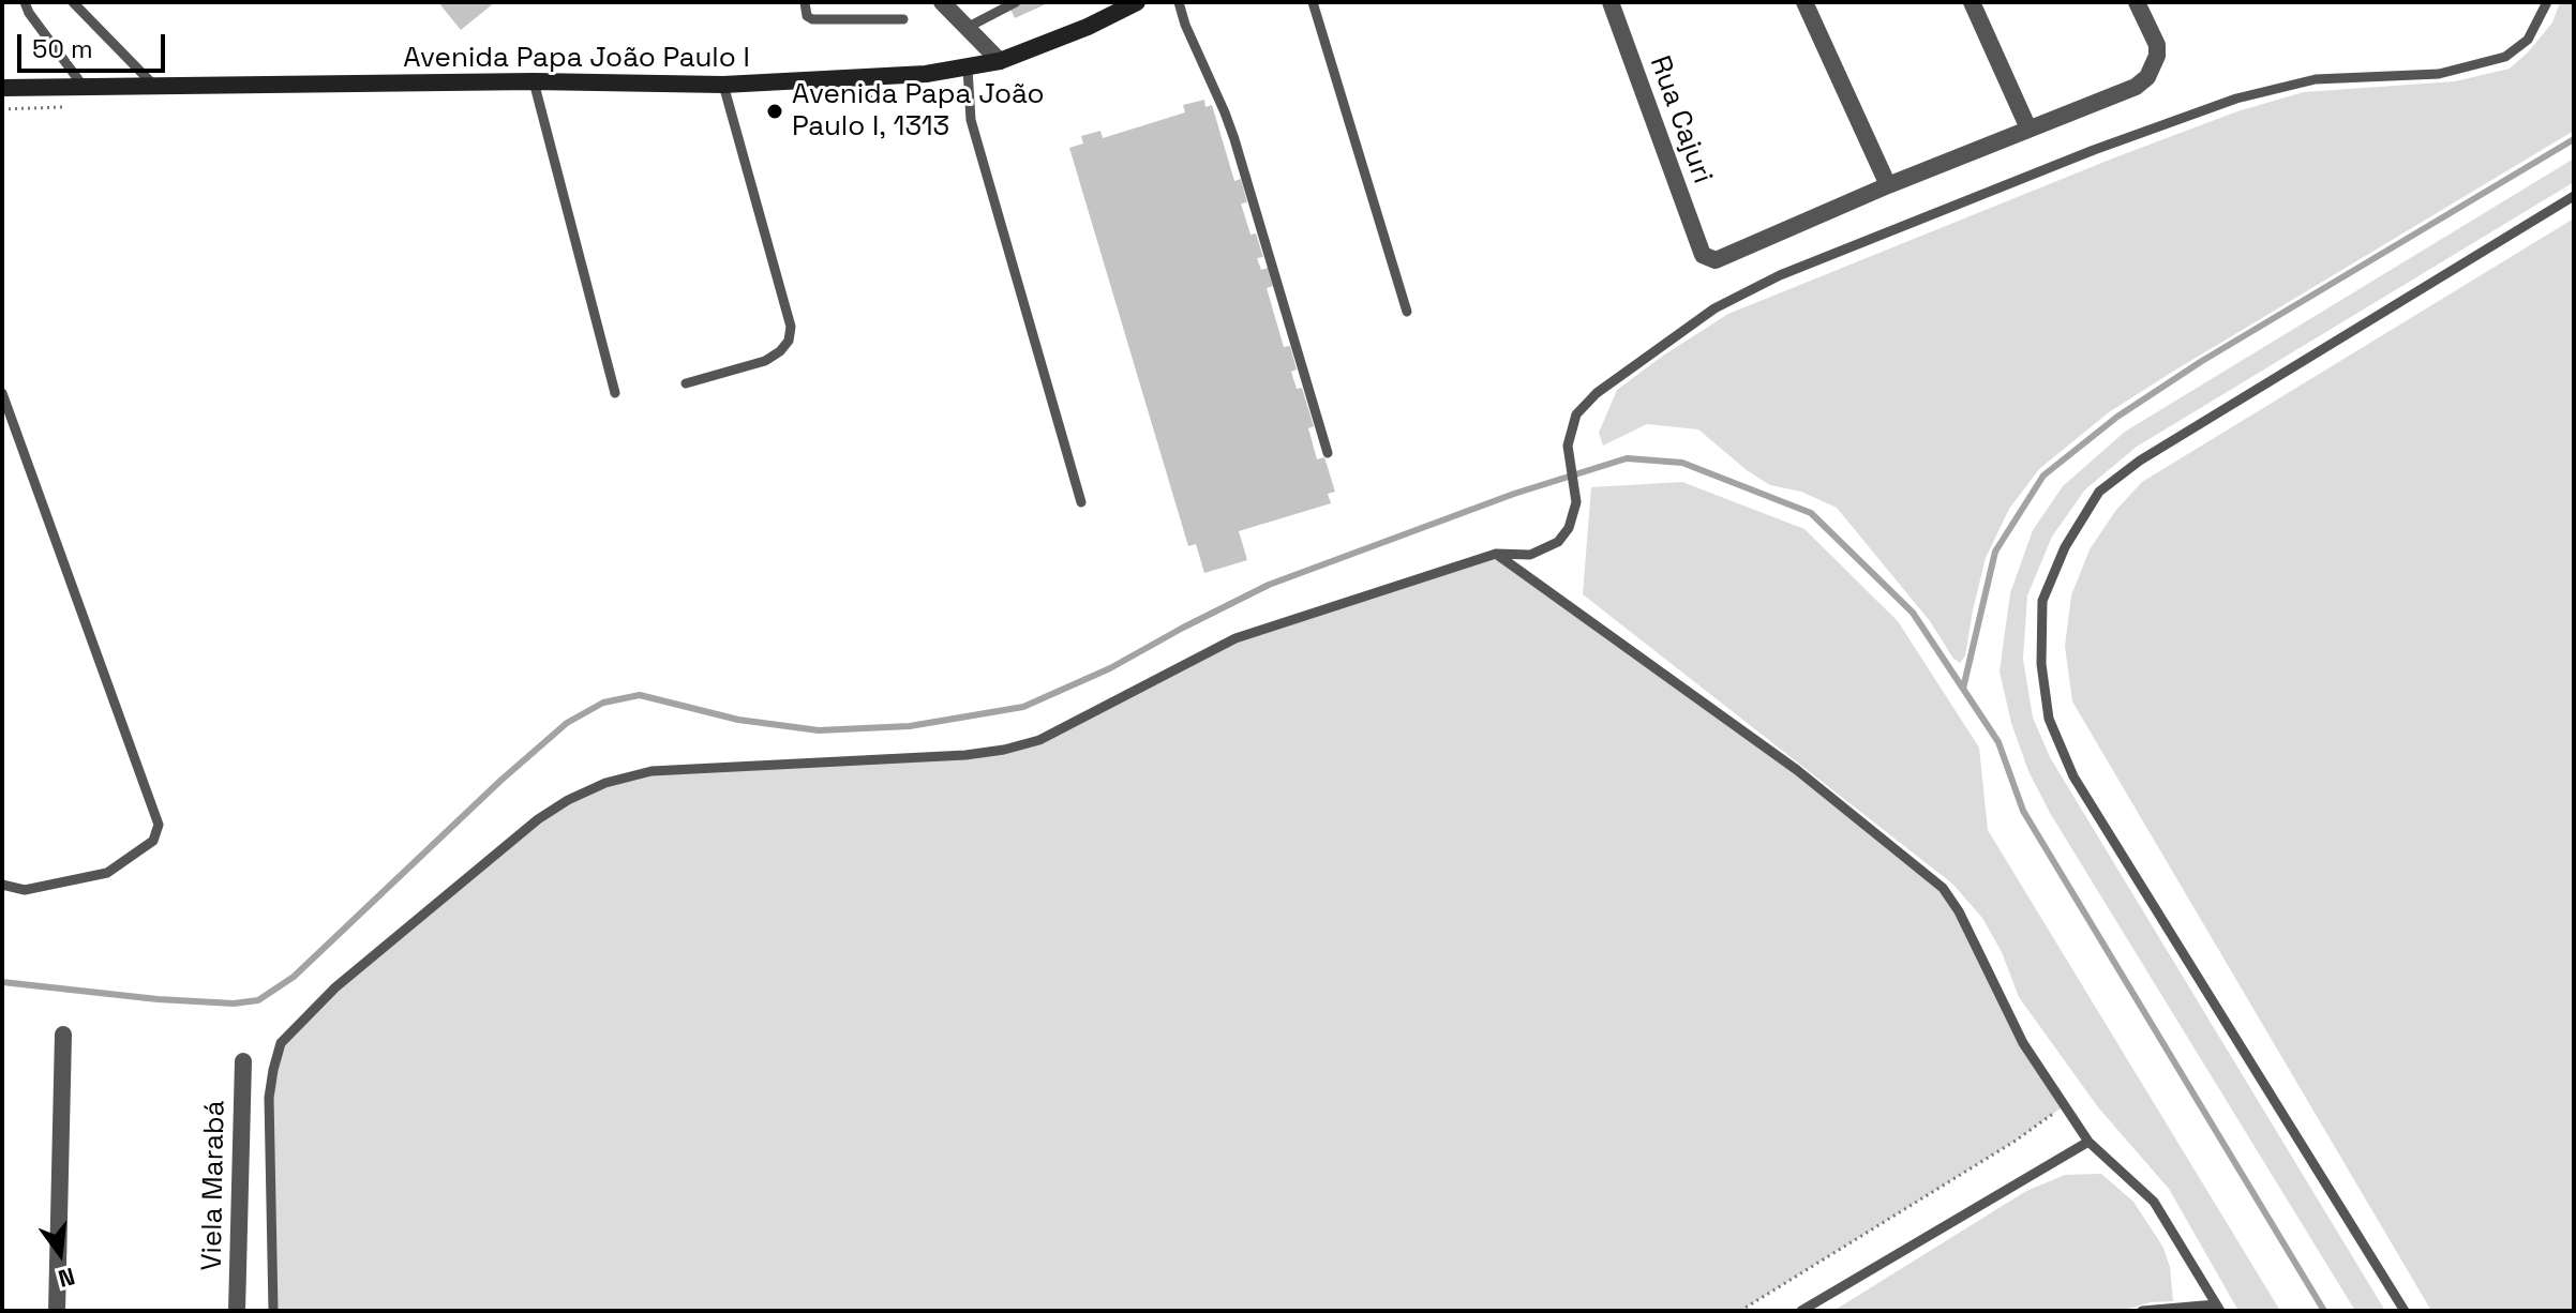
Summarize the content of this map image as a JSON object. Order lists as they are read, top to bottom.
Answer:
{
  "streets": {
    "main road": ["Avenida Papa João Paulo I"],
    "street": ["Rua Cajuri", "Viela Marabá"]
  },
  "places": ["Avenida Papa João Paulo I, 1313"],
  "scale_bar": "50 m",
  "north": "bottom"
}
